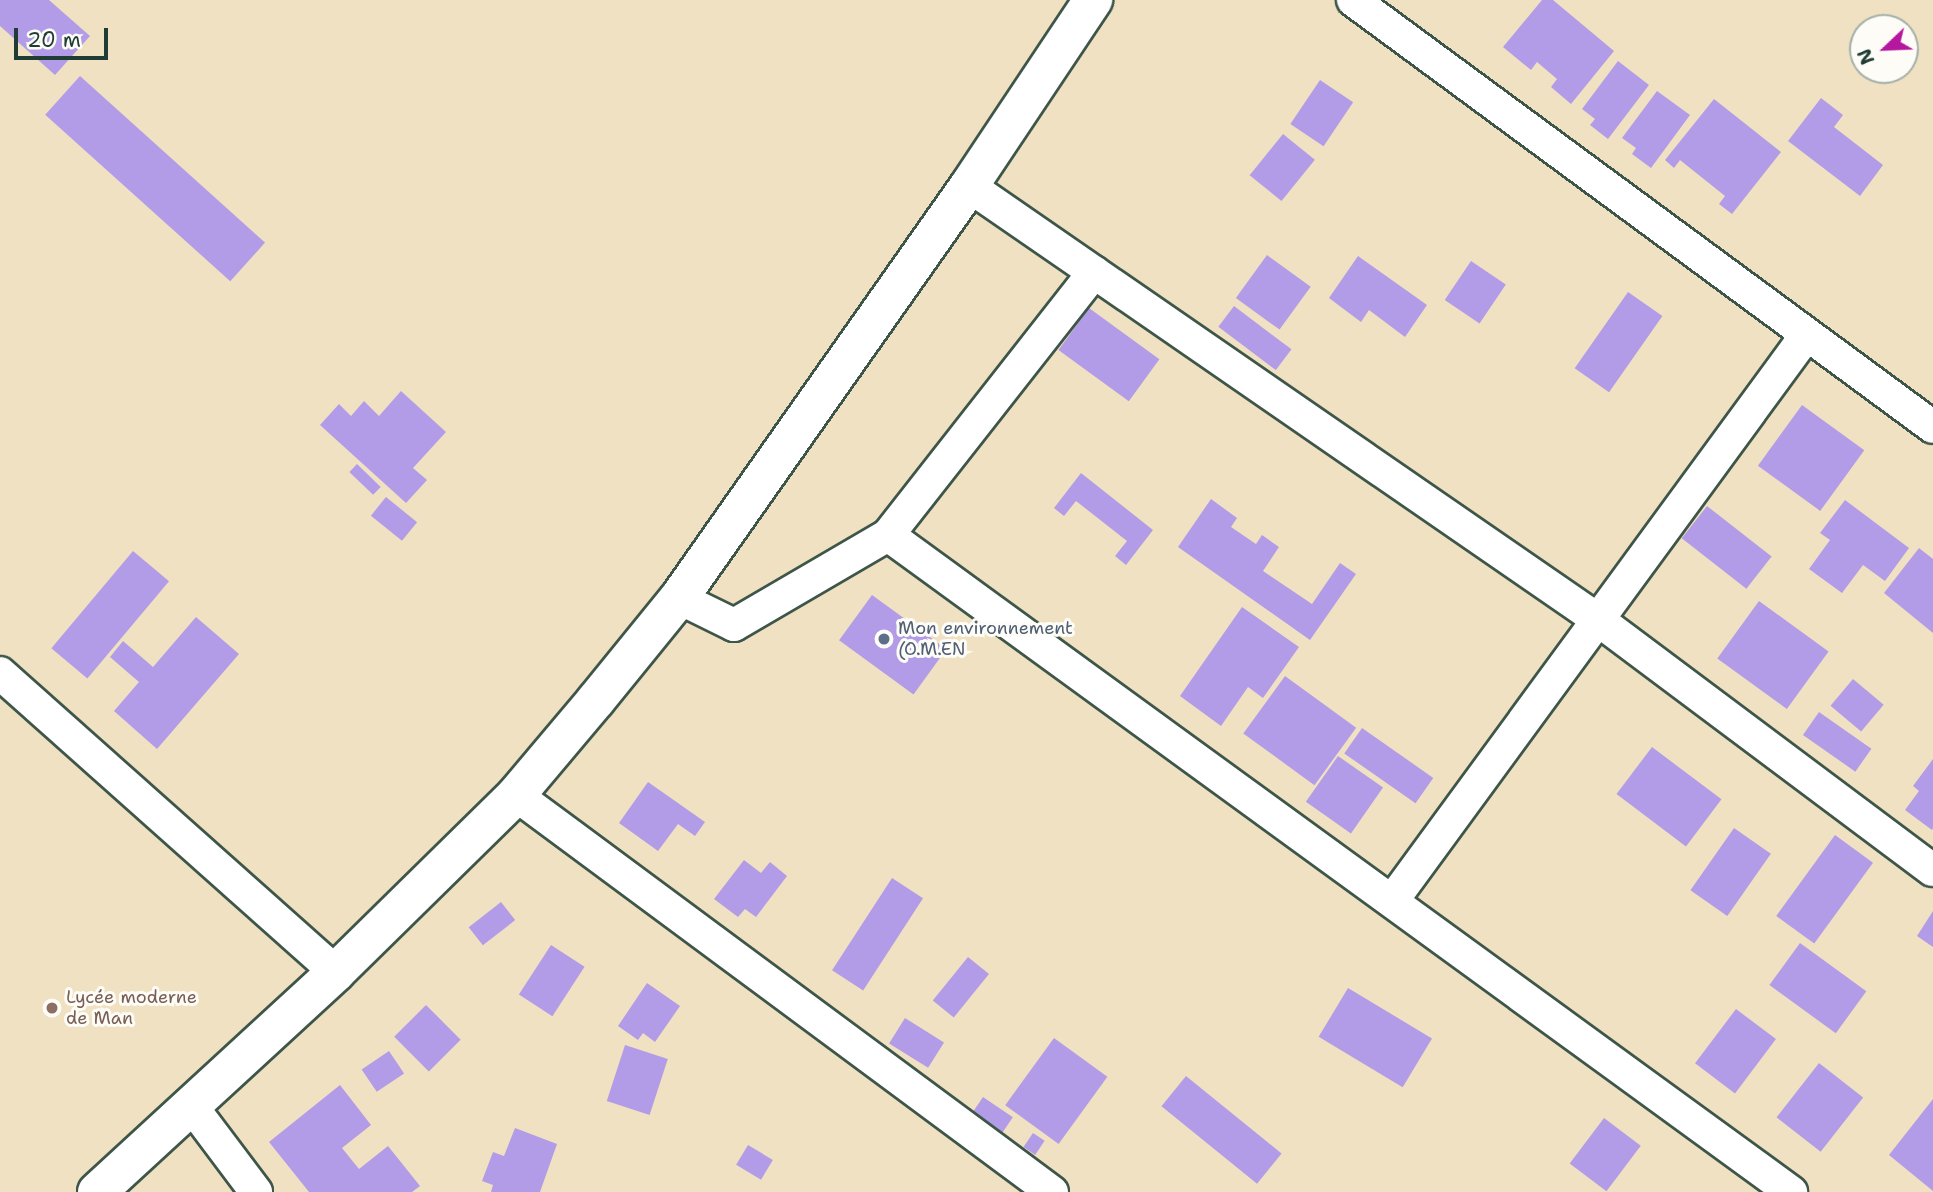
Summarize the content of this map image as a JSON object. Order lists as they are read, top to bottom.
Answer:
{
  "places": ["Mon environnement (O.M.EN", "Lycée moderne de Man"],
  "scale_bar": "20 m",
  "north": "bottom left"
}
